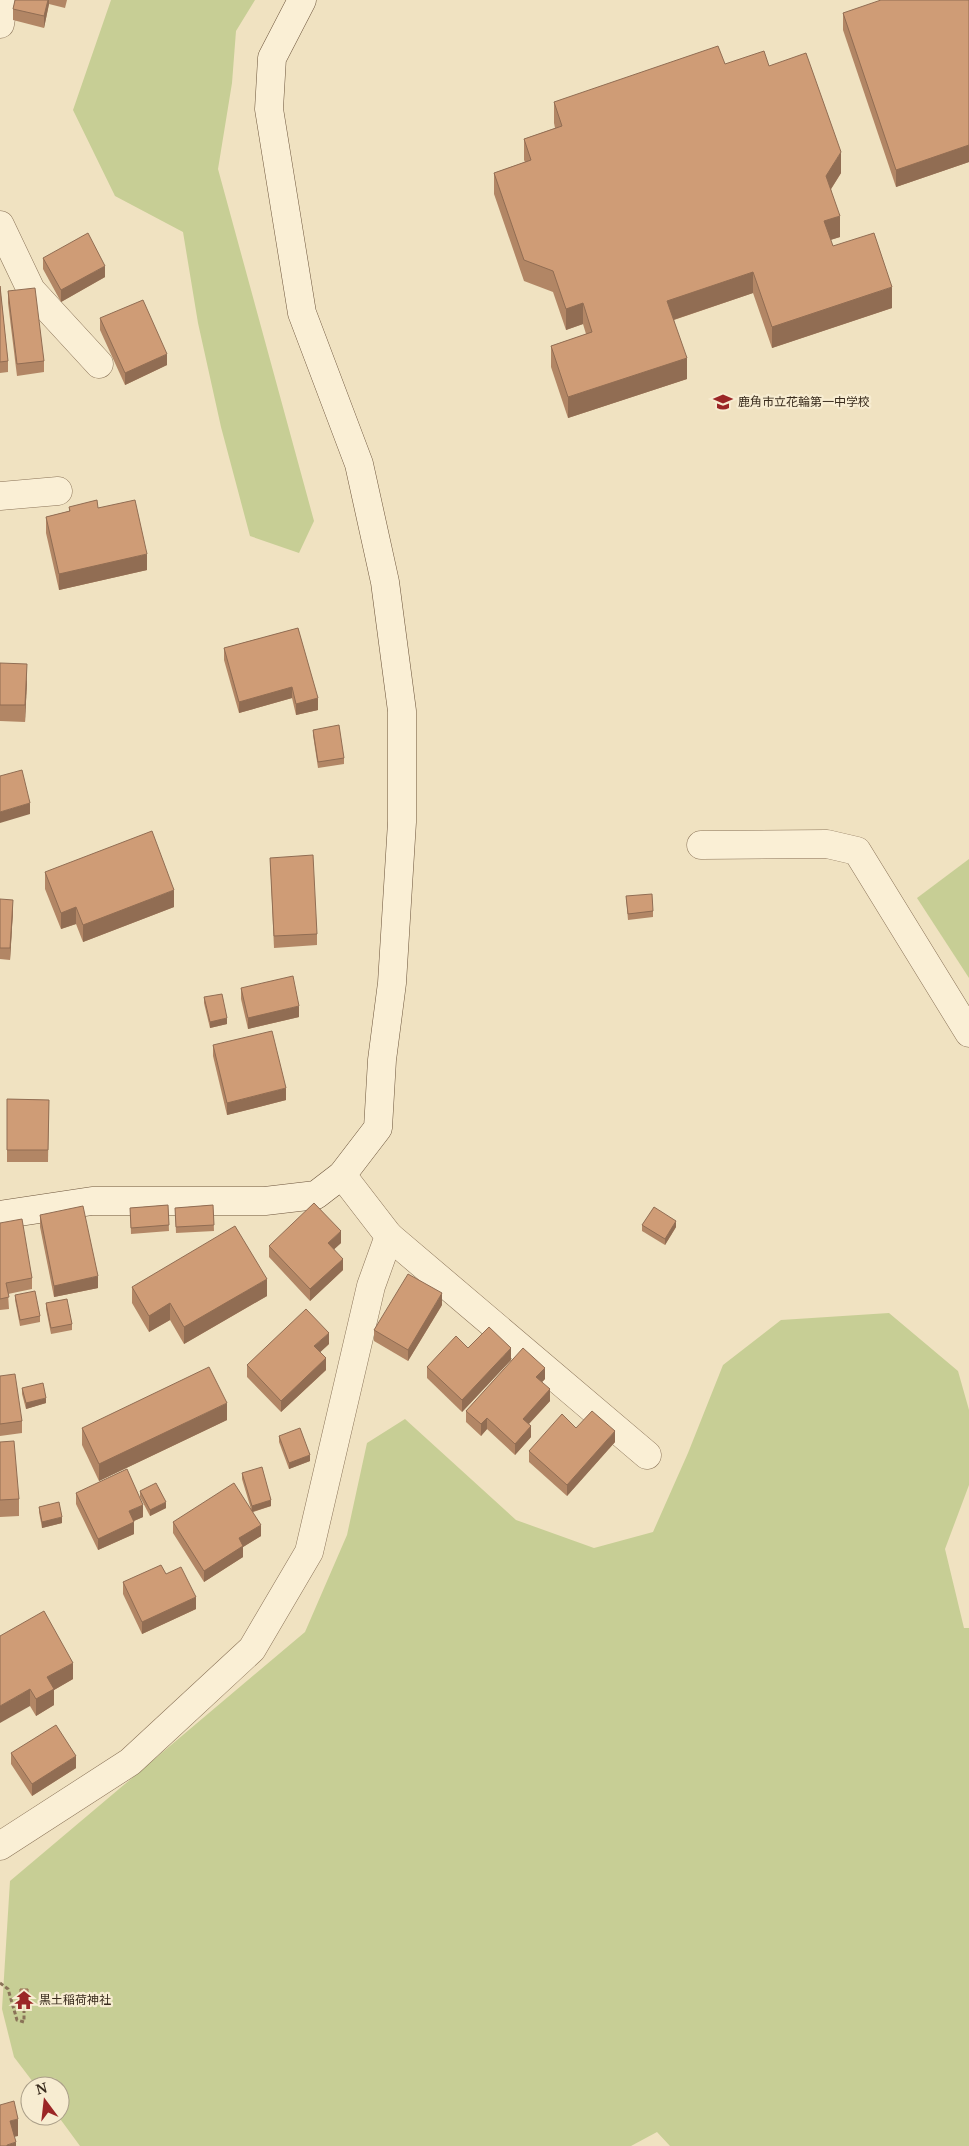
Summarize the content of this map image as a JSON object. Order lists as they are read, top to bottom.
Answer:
{
  "places": {
    "school or university": ["鹿角市立花輪第一中学校"],
    "temple": ["黒土稲荷神社"]
  },
  "north": "top"
}
